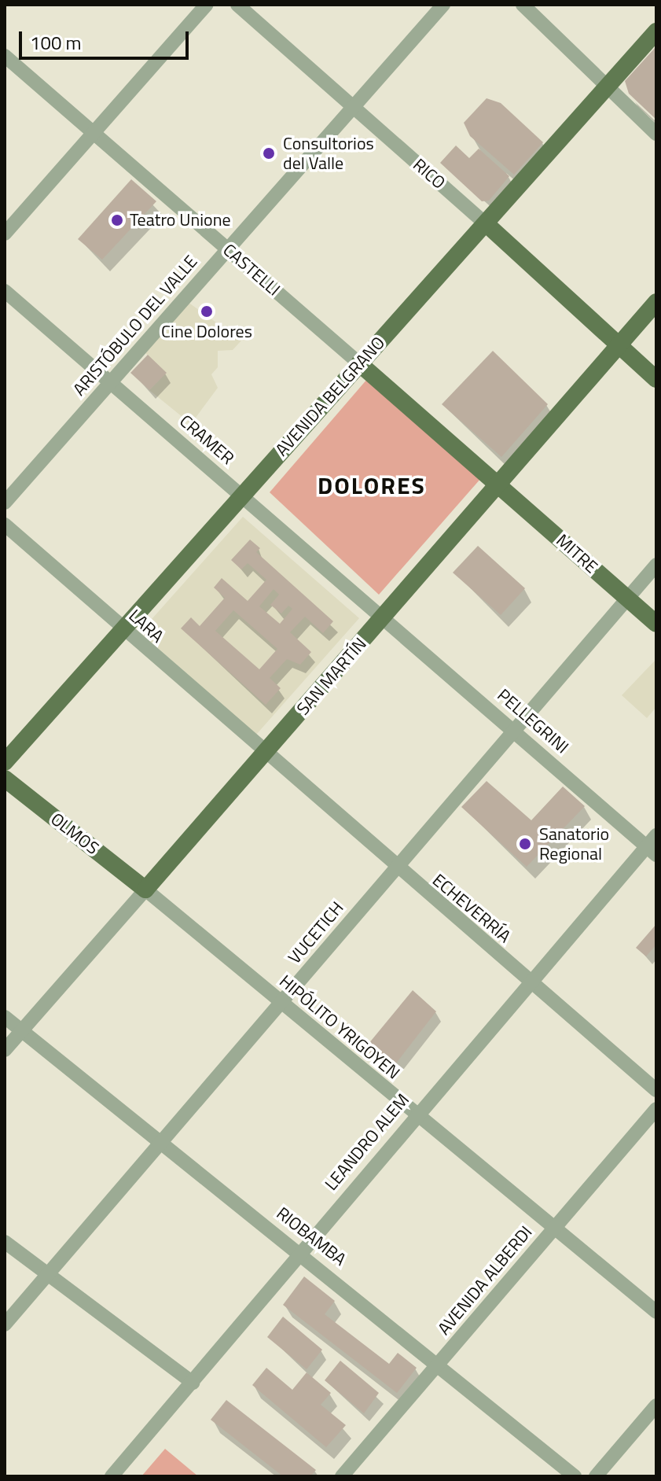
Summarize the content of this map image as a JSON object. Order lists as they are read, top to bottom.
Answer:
{
  "streets": {
    "main road": [
      "RICO",
      "CASTELLI",
      "AVENIDA BELGRANO",
      "MITRE",
      "SAN MARTÍN",
      "OLMOS"
    ],
    "street": [
      "ARISTÓBULO DEL VALLE",
      "CRAMER",
      "LARA",
      "PELLEGRINI",
      "ECHEVERRÍA",
      "VUCETICH",
      "HIPÓLITO YRIGOYEN",
      "LEANDRO ALEM",
      "RIOBAMBA",
      "AVENIDA ALBERDI"
    ]
  },
  "crossings": [
    ["RICO", "ARISTÓBULO DEL VALLE"],
    ["RICO", "AVENIDA BELGRANO"],
    ["RICO", "SAN MARTÍN"],
    ["CASTELLI", "ARISTÓBULO DEL VALLE"],
    ["CASTELLI", "AVENIDA BELGRANO"],
    ["CASTELLI", "MITRE"],
    ["CASTELLI", "SAN MARTÍN"],
    ["ARISTÓBULO DEL VALLE", "CRAMER"],
    ["AVENIDA BELGRANO", "CRAMER"],
    ["AVENIDA BELGRANO", "LARA"],
    ["CRAMER", "SAN MARTÍN"],
    ["CRAMER", "PELLEGRINI"],
    ["MITRE", "SAN MARTÍN"],
    ["MITRE", "VUCETICH"],
    ["LARA", "SAN MARTÍN"],
    ["LARA", "ECHEVERRÍA"],
    ["SAN MARTÍN", "PELLEGRINI"],
    ["SAN MARTÍN", "OLMOS"],
    ["SAN MARTÍN", "ECHEVERRÍA"],
    ["SAN MARTÍN", "HIPÓLITO YRIGOYEN"],
    ["SAN MARTÍN", "RIOBAMBA"],
    ["PELLEGRINI", "VUCETICH"],
    ["PELLEGRINI", "LEANDRO ALEM"],
    ["OLMOS", "HIPÓLITO YRIGOYEN"],
    ["ECHEVERRÍA", "VUCETICH"],
    ["ECHEVERRÍA", "LEANDRO ALEM"],
    ["VUCETICH", "HIPÓLITO YRIGOYEN"],
    ["VUCETICH", "RIOBAMBA"],
    ["HIPÓLITO YRIGOYEN", "LEANDRO ALEM"],
    ["HIPÓLITO YRIGOYEN", "AVENIDA ALBERDI"],
    ["LEANDRO ALEM", "RIOBAMBA"],
    ["RIOBAMBA", "AVENIDA ALBERDI"]
  ],
  "districts": ["DOLORES"],
  "places": [
    "Consultorios del Valle",
    "Teatro Unione",
    "Cine Dolores",
    "Sanatorio Regional"
  ],
  "scale_bar": "100 m"
}
